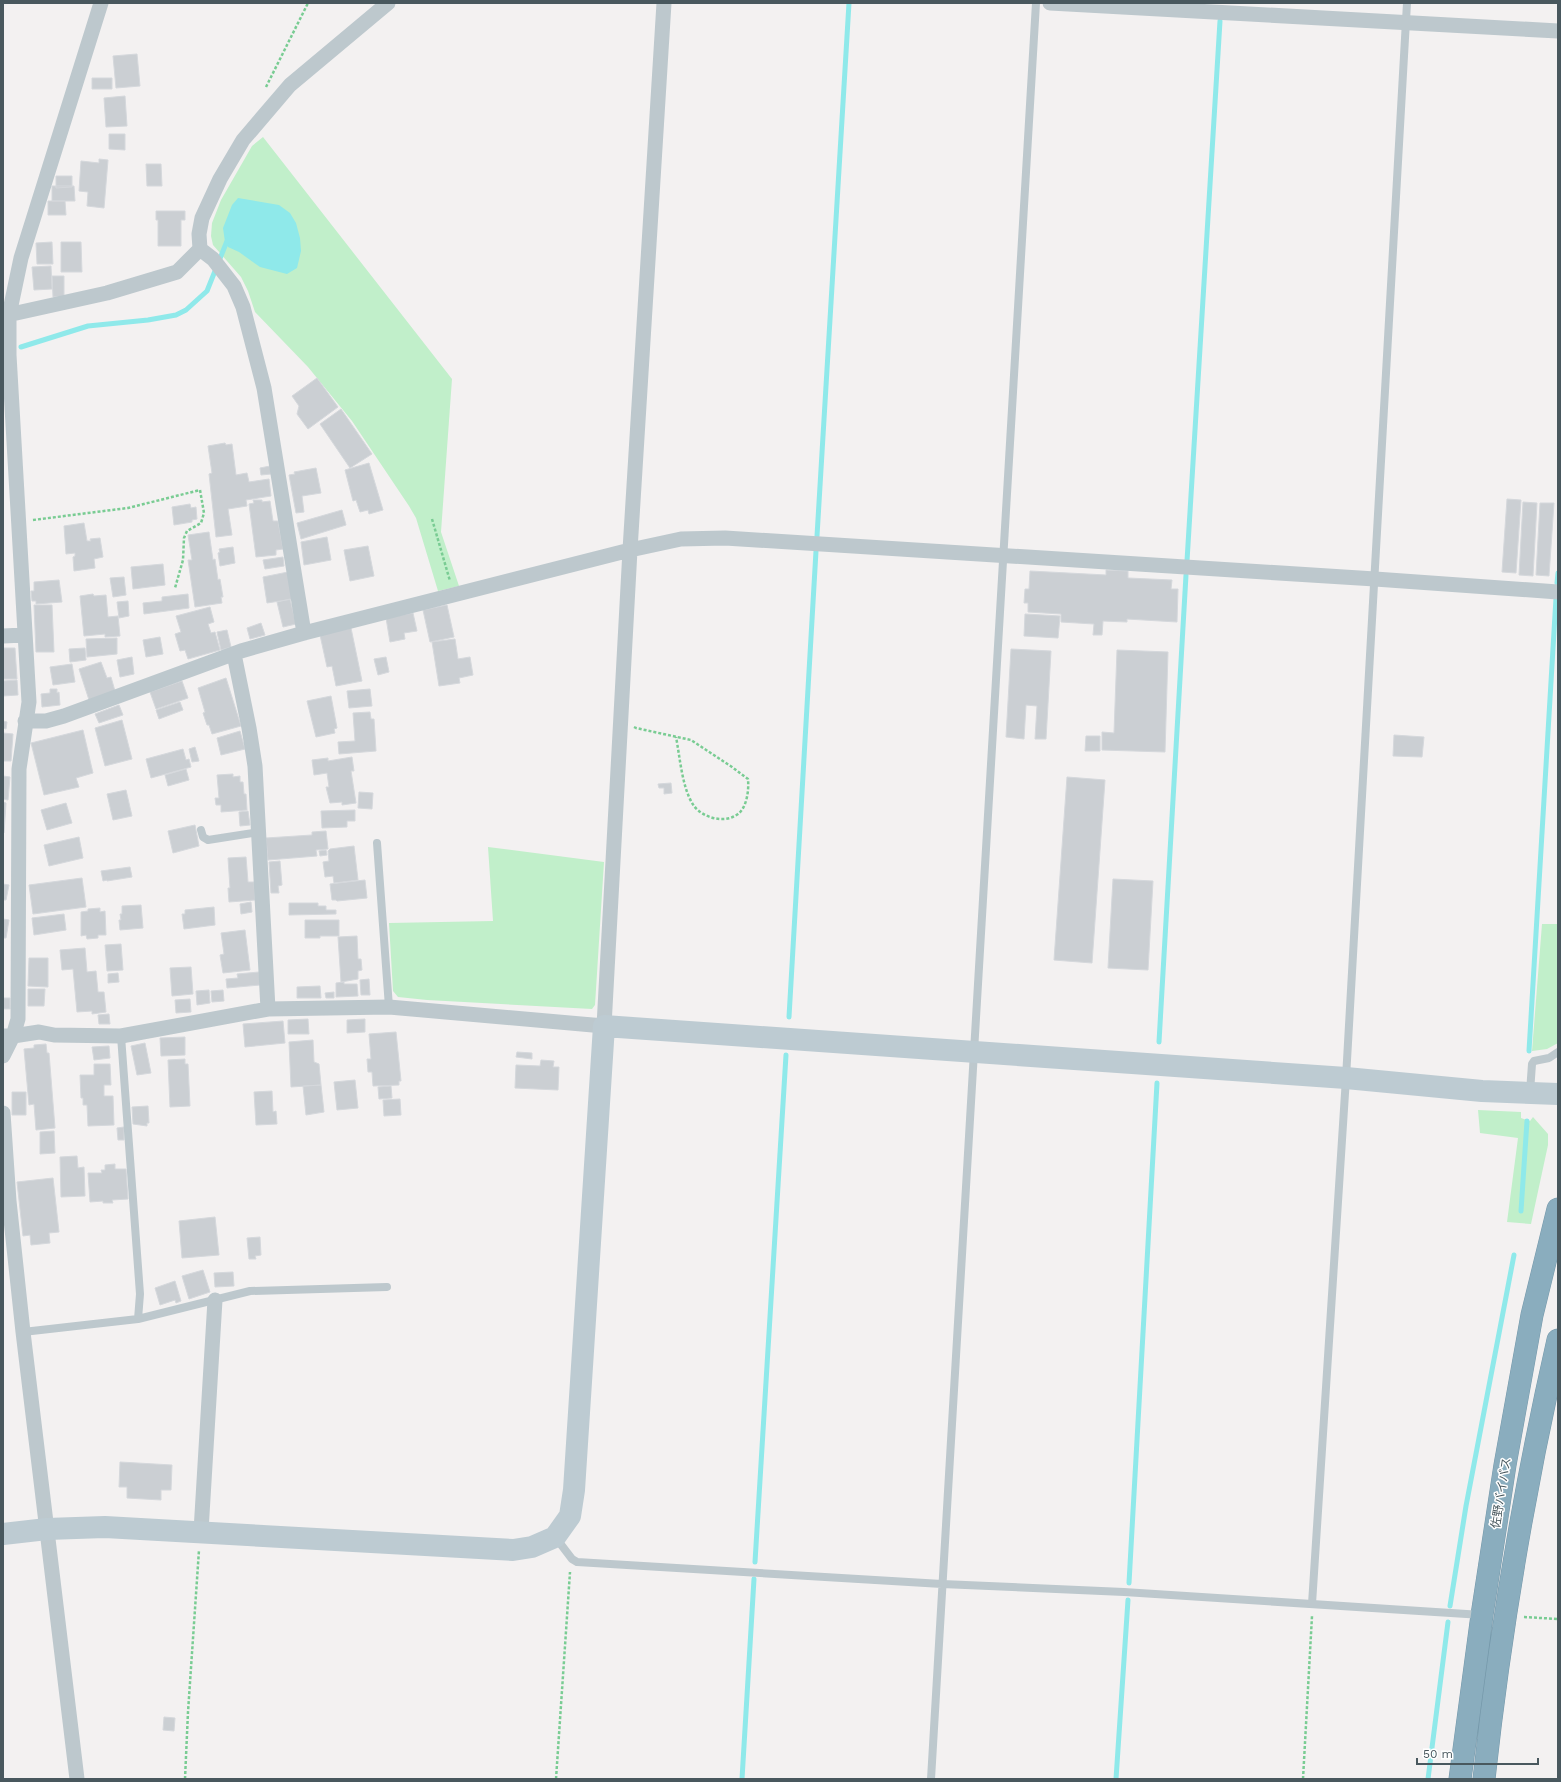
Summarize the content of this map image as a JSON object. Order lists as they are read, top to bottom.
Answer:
{
  "streets": {
    "highway": ["佐野バイパス"]
  },
  "scale_bar": "50 m"
}
